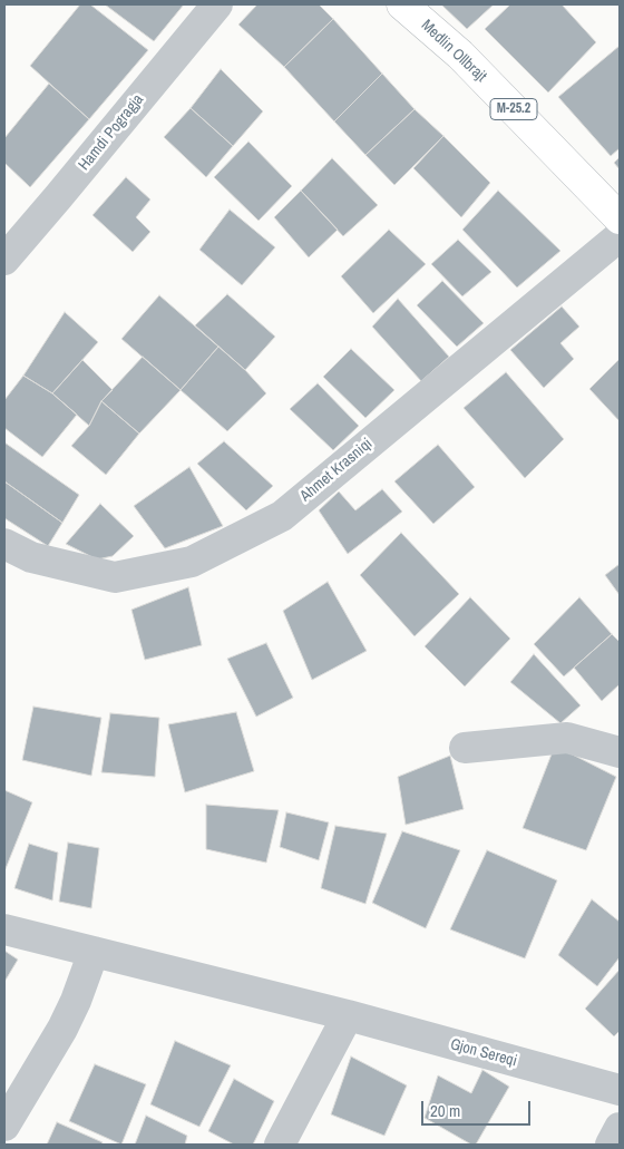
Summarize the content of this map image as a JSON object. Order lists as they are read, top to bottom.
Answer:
{
  "streets": {
    "main road": ["Medlin Ollbrajt", "M-25.2"],
    "street": ["Hamdi Pogragja", "Ahmet Krasniqi", "Gjon Sereqi"]
  },
  "scale_bar": "20 m"
}
